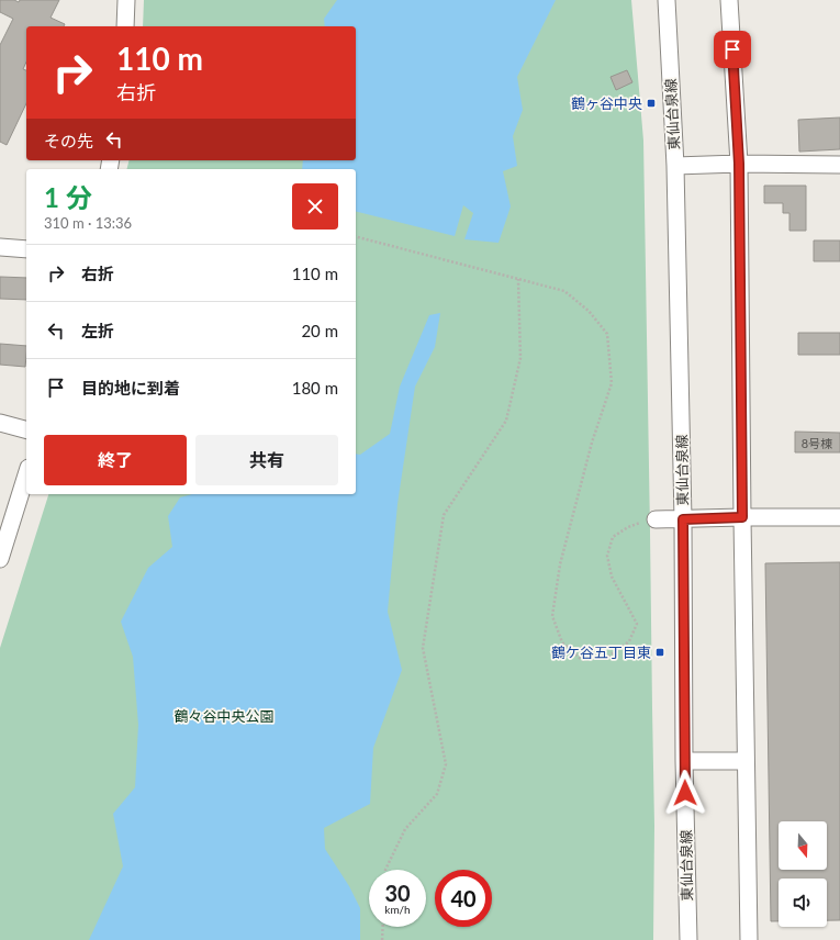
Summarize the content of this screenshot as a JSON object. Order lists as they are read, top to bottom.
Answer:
{
  "streets": {
    "street": ["東仙台泉線"]
  },
  "parks": ["鶴々谷中央公園"],
  "places": {
    "transit": ["鶴ヶ谷中央", "鶴ケ谷五丁目東"]
  },
  "house_numbers": ["8号棟"],
  "north": "bottom",
  "page": {
    "turn": ["110 m", "右折"],
    "then": "その先",
    "heading": ["1 分", "310 m · 13:36"],
    "list": [
      {
        "name": "右折",
        "value": "110 m"
      },
      {
        "name": "左折",
        "value": "20 m"
      },
      {
        "name": "目的地に到着",
        "value": "180 m"
      }
    ],
    "buttons": ["終了", "共有"],
    "speed": "30 km/h",
    "limit": "40"
  }
}
